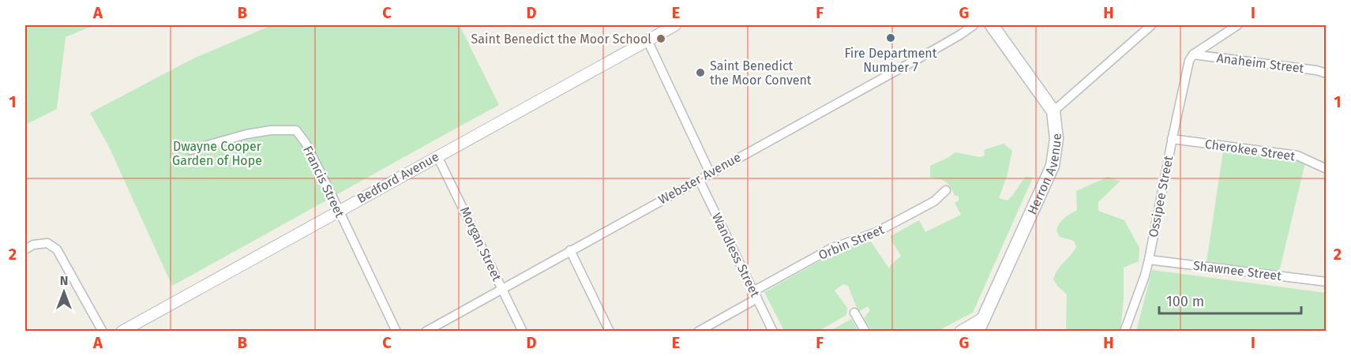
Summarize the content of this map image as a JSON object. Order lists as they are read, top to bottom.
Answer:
{
  "streets": {
    "main road": ["Herron Avenue"],
    "street": [
      "Anaheim Street",
      "Cherokee Street",
      "Bedford Avenue",
      "Webster Avenue",
      "Francis Street",
      "Ossipee Street",
      "Orbin Street",
      "Morgan Street",
      "Wandless Street",
      "Shawnee Street"
    ]
  },
  "crossings": [
    ["Anaheim Street", "Ossipee Street"],
    ["Cherokee Street", "Ossipee Street"],
    ["Bedford Avenue", "Francis Street"],
    ["Bedford Avenue", "Morgan Street"],
    ["Webster Avenue", "Morgan Street"],
    ["Webster Avenue", "Wandless Street"],
    ["Ossipee Street", "Shawnee Street"],
    ["Orbin Street", "Wandless Street"]
  ],
  "parks": ["Dwayne Cooper Garden of Hope"],
  "places": ["Fire Department Number 7", "Saint Benedict the Moor School", "Saint Benedict the Moor Convent"],
  "scale_bar": "100 m",
  "north": "top",
  "grid": {
    "columns": [
      "A",
      "B",
      "C",
      "D",
      "E",
      "F",
      "G",
      "H",
      "I"
    ],
    "rows": ["1", "2"]
  }
}
